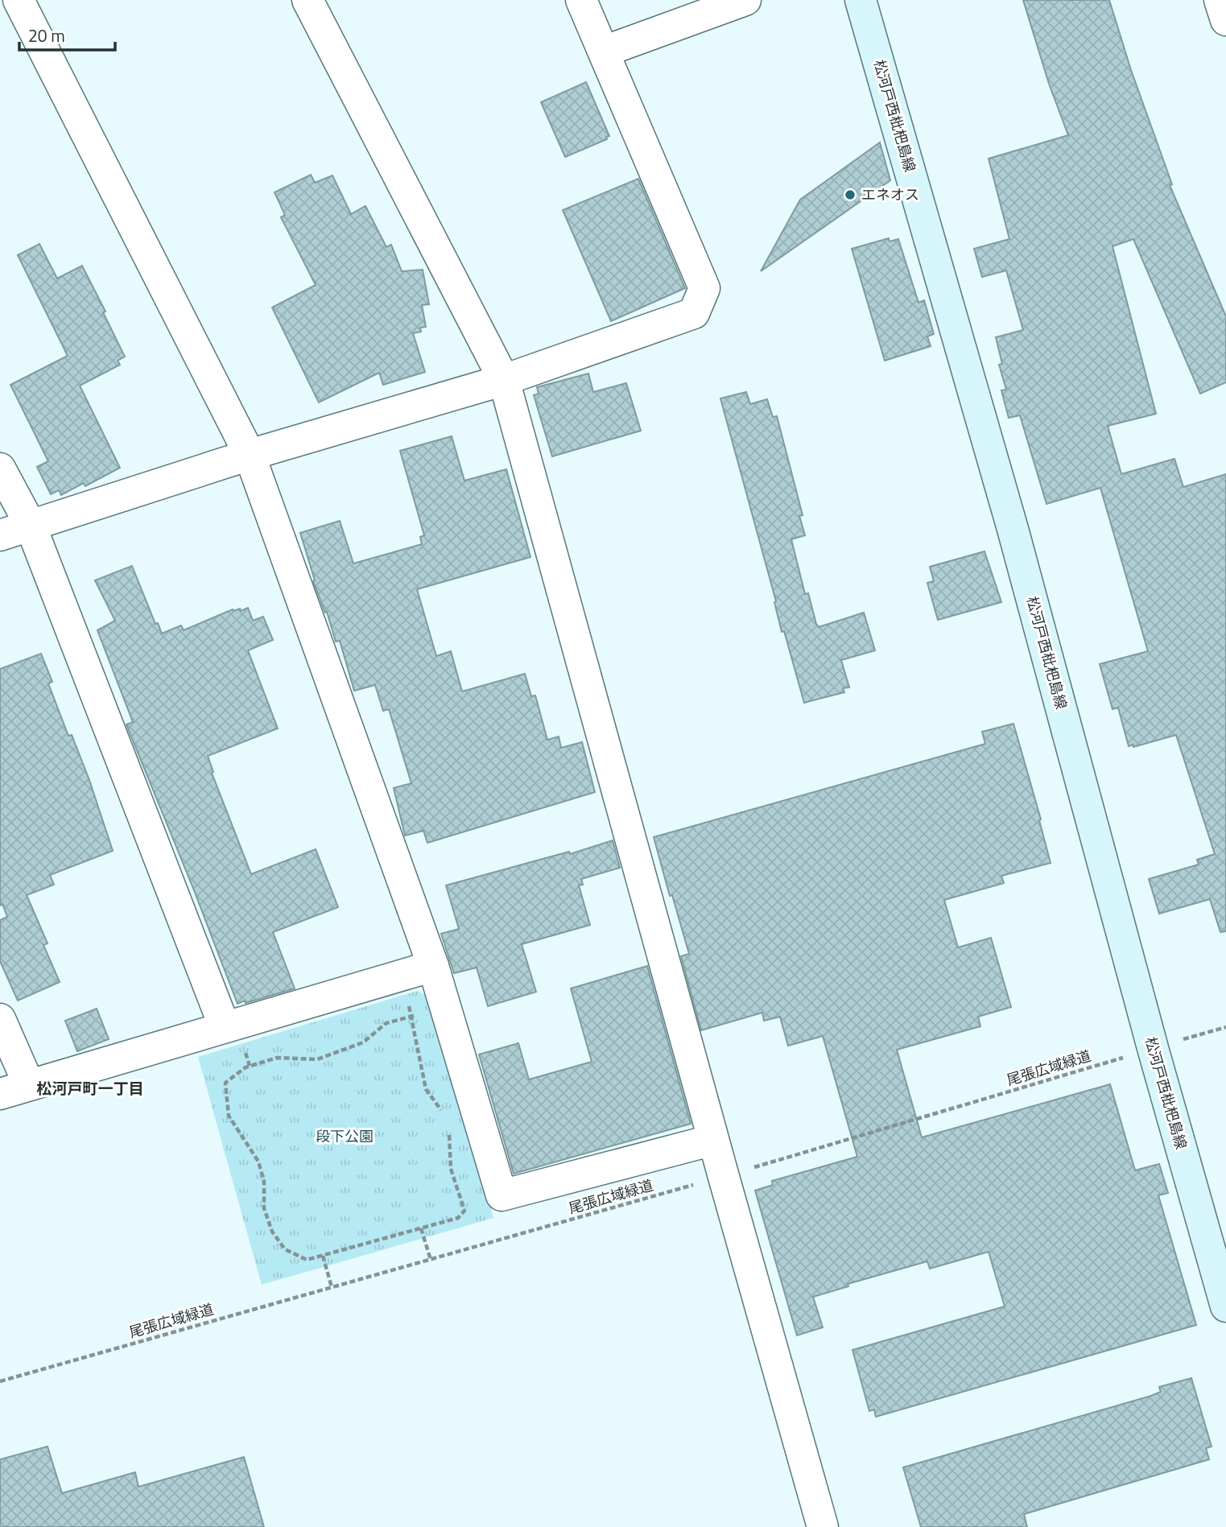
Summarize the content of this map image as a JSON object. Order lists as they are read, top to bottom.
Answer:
{
  "streets": {
    "main road": ["松河戸西枇杷島線"],
    "path": ["尾張広域緑道"]
  },
  "crossings": [
    ["松河戸西枇杷島線", "尾張広域緑道"]
  ],
  "districts": ["松河戸町一丁目"],
  "parks": ["段下公園"],
  "places": ["エネオス"],
  "scale_bar": "20 m"
}
